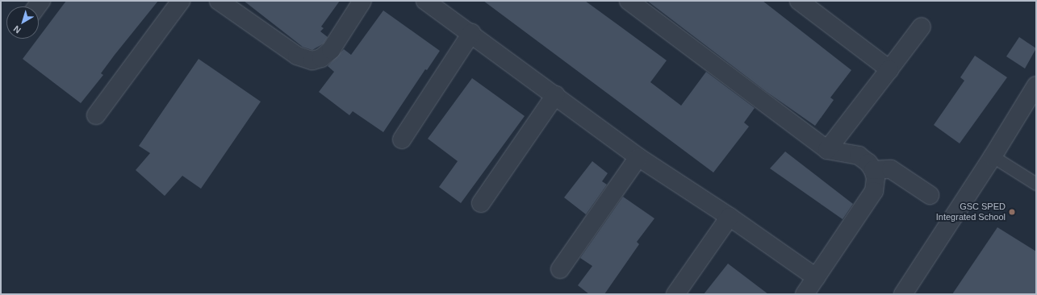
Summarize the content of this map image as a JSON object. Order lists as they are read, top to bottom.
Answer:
{
  "places": ["GSC SPED Integrated School"],
  "north": "bottom left"
}
